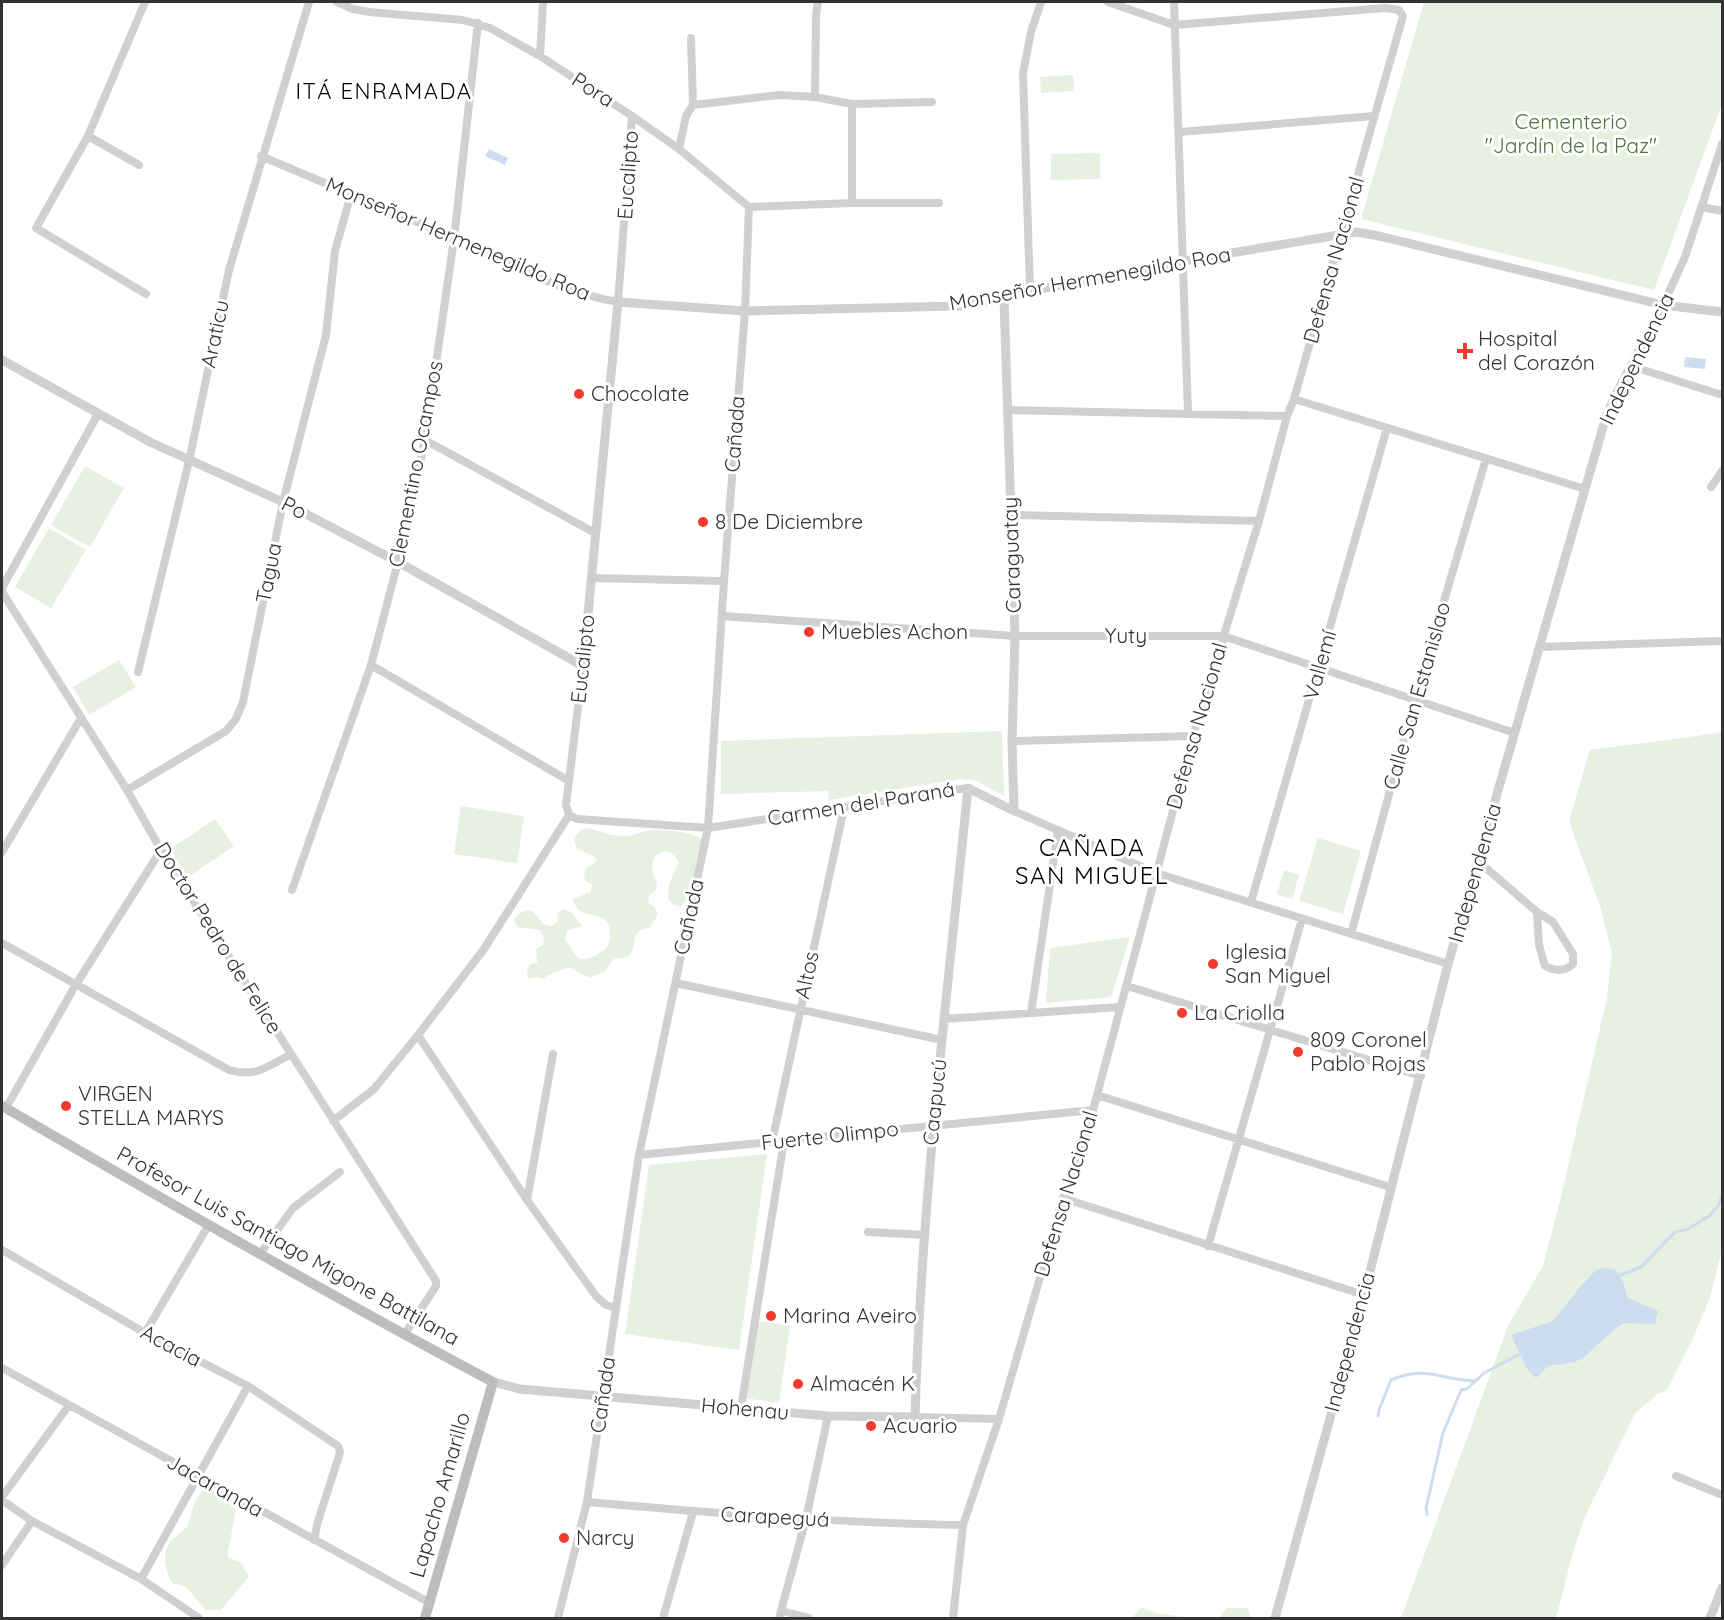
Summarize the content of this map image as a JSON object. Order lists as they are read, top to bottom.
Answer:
{
  "streets": {
    "main road": ["Profesor Luis Santiago Migone Battilana", "Lapacho Amarillo"],
    "street": [
      "Pora",
      "Eucalipto",
      "Monseñor Hermenegildo Roa",
      "Defensa Nacional",
      "Araticu",
      "Independencia",
      "Cañada",
      "Clementino Ocampos",
      "Po",
      "Caraguatay",
      "Tagua",
      "Yuty",
      "Vallemí",
      "Calle San Estanislao",
      "Carmen del Paraná",
      "Doctor Pedro de Felice",
      "Altos",
      "Caapucú",
      "Fuerte Olimpo",
      "Acacia",
      "Hohenau",
      "Jacaranda",
      "Carapeguá"
    ]
  },
  "crossings": [
    ["Pora", "Eucalipto"],
    ["Pora", "Cañada"],
    ["Pora", "Clementino Ocampos"],
    ["Eucalipto", "Monseñor Hermenegildo Roa"],
    ["Eucalipto", "Po"],
    ["Eucalipto", "Carmen del Paraná"],
    ["Monseñor Hermenegildo Roa", "Defensa Nacional"],
    ["Monseñor Hermenegildo Roa", "Araticu"],
    ["Monseñor Hermenegildo Roa", "Independencia"],
    ["Monseñor Hermenegildo Roa", "Cañada"],
    ["Monseñor Hermenegildo Roa", "Clementino Ocampos"],
    ["Monseñor Hermenegildo Roa", "Caraguatay"],
    ["Monseñor Hermenegildo Roa", "Tagua"],
    ["Defensa Nacional", "Yuty"],
    ["Defensa Nacional", "Carmen del Paraná"],
    ["Defensa Nacional", "Fuerte Olimpo"],
    ["Defensa Nacional", "Hohenau"],
    ["Defensa Nacional", "Carapeguá"],
    ["Araticu", "Po"],
    ["Independencia", "Yuty"],
    ["Independencia", "Carmen del Paraná"],
    ["Cañada", "Yuty"],
    ["Cañada", "Carmen del Paraná"],
    ["Cañada", "Fuerte Olimpo"],
    ["Cañada", "Hohenau"],
    ["Cañada", "Carapeguá"],
    ["Clementino Ocampos", "Po"],
    ["Po", "Tagua"],
    ["Caraguatay", "Yuty"],
    ["Caraguatay", "Carmen del Paraná"],
    ["Tagua", "Doctor Pedro de Felice"],
    ["Yuty", "Vallemí"],
    ["Yuty", "Calle San Estanislao"],
    ["Vallemí", "Carmen del Paraná"],
    ["Calle San Estanislao", "Carmen del Paraná"],
    ["Carmen del Paraná", "Altos"],
    ["Carmen del Paraná", "Caapucú"],
    ["Doctor Pedro de Felice", "Profesor Luis Santiago Migone Battilana"],
    ["Altos", "Fuerte Olimpo"],
    ["Caapucú", "Fuerte Olimpo"],
    ["Caapucú", "Hohenau"],
    ["Profesor Luis Santiago Migone Battilana", "Hohenau"],
    ["Profesor Luis Santiago Migone Battilana", "Lapacho Amarillo"],
    ["Acacia", "Jacaranda"],
    ["Hohenau", "Lapacho Amarillo"],
    ["Jacaranda", "Lapacho Amarillo"]
  ],
  "districts": ["ITÁ ENRAMADA", "CAÑADA SAN MIGUEL"],
  "parks": ["Cementerio \"Jardín de la Paz\""],
  "places": {
    "health": ["Hospital del Corazón"],
    "other": [
      "Chocolate",
      "8 De Diciembre",
      "Muebles Achon",
      "Iglesia San Miguel",
      "La Criolla",
      "809 Coronel Pablo Rojas",
      "VIRGEN STELLA MARYS",
      "Marina Aveiro",
      "Almacén K",
      "Acuario",
      "Narcy"
    ]
  }
}
